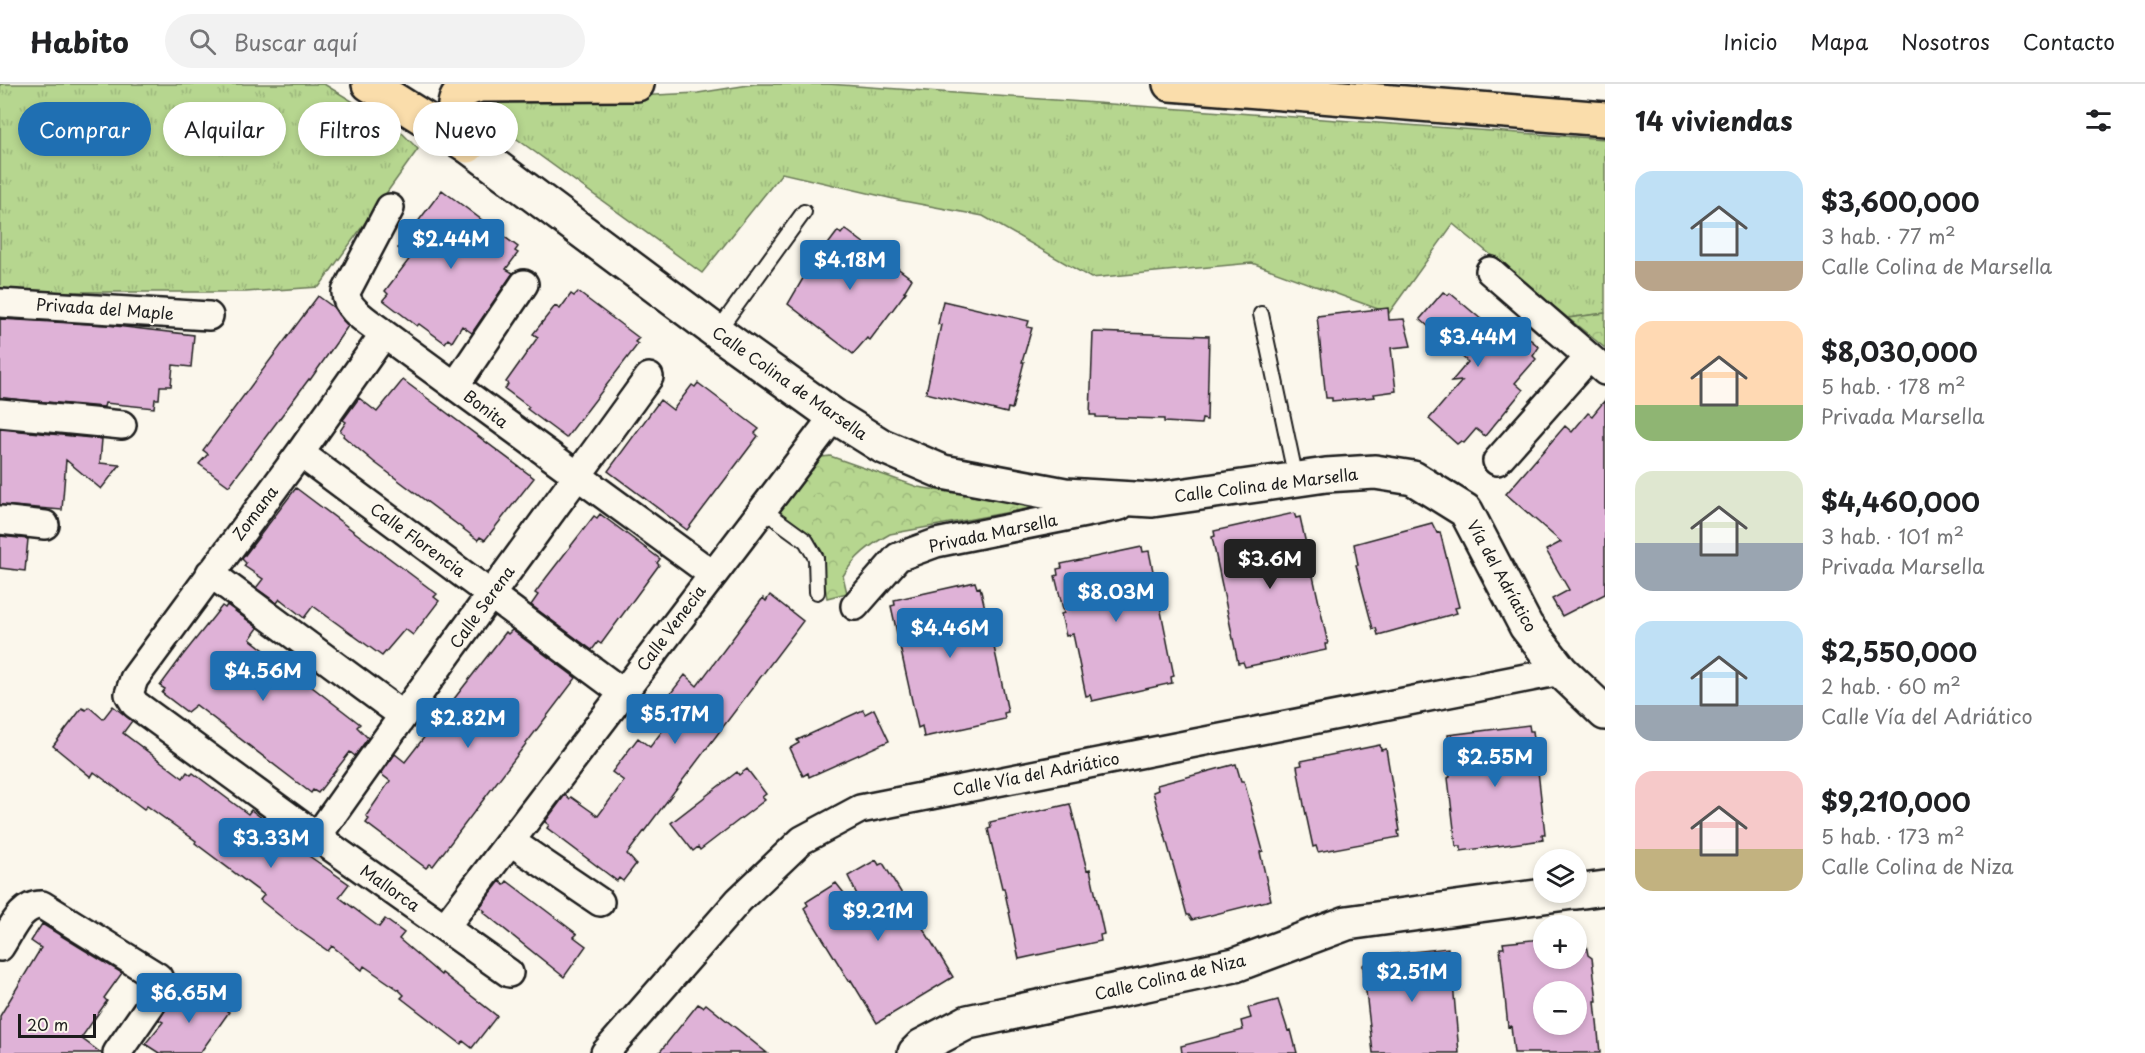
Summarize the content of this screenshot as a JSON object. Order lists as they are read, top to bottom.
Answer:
{
  "streets": {
    "street": [
      "Privada del Maple",
      "Calle Colina de Marsella",
      "Bonita",
      "Zomana",
      "Privada Marsella",
      "Calle Florencia",
      "Vía del Adríatico",
      "Calle Serena",
      "Calle Venecia",
      "Calle Vía del Adriático",
      "Mallorca",
      "Calle Colina de Niza"
    ]
  },
  "crossings": [
    ["Calle Colina de Marsella", "Privada Marsella"],
    ["Calle Colina de Marsella", "Vía del Adríatico"],
    ["Calle Colina de Marsella", "Calle Venecia"],
    ["Bonita", "Zomana"],
    ["Bonita", "Calle Serena"],
    ["Bonita", "Calle Venecia"],
    ["Zomana", "Calle Florencia"],
    ["Zomana", "Mallorca"],
    ["Calle Florencia", "Calle Serena"],
    ["Calle Florencia", "Calle Venecia"],
    ["Vía del Adríatico", "Calle Vía del Adriático"],
    ["Calle Serena", "Mallorca"],
    ["Calle Venecia", "Mallorca"]
  ],
  "scale_bar": "20 m",
  "page": {
    "header": "Habito",
    "search": "Buscar aquí",
    "nav": [
      "Inicio",
      "Mapa",
      "Nosotros",
      "Contacto"
    ],
    "heading": "14 viviendas",
    "chip": [
      "Comprar",
      "Alquilar",
      "Filtros",
      "Nuevo"
    ],
    "list": [
      {
        "name": "$3,600,000",
        "note": "3 hab. · 77 m² · Calle Colina de Marsella"
      },
      {
        "name": "$8,030,000",
        "note": "5 hab. · 178 m² · Privada Marsella"
      },
      {
        "name": "$4,460,000",
        "note": "3 hab. · 101 m² · Privada Marsella"
      },
      {
        "name": "$2,550,000",
        "note": "2 hab. · 60 m² · Calle Vía del Adriático"
      },
      {
        "name": "$9,210,000",
        "note": "5 hab. · 173 m² · Calle Colina de Niza"
      }
    ],
    "price": [
      "$2.44M",
      "$4.18M",
      "$3.44M",
      "$3.6M",
      "$8.03M",
      "$4.46M",
      "$4.56M",
      "$5.17M",
      "$2.82M",
      "$2.55M",
      "$3.33M",
      "$9.21M",
      "$2.51M",
      "$6.65M"
    ],
    "map_buttons": ["+", "−"],
    "scale": "20 m"
  }
}
